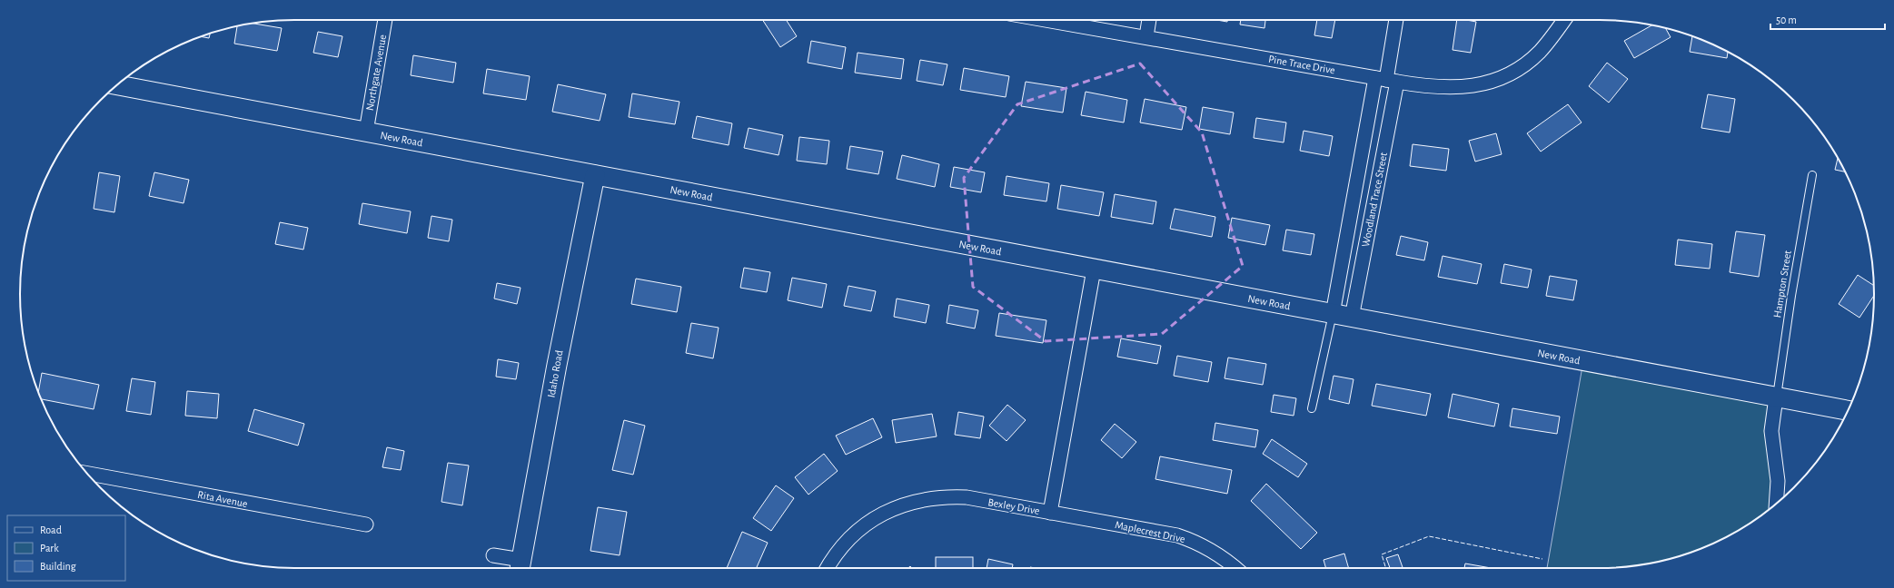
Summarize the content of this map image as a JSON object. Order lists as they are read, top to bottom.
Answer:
{
  "streets": {
    "street": [
      "Pine Trace Drive",
      "Northgate Avenue",
      "New Road",
      "Woodland Trace Street",
      "Idaho Road",
      "Rita Avenue",
      "Bexley Drive",
      "Maplecrest Drive"
    ],
    "lane": ["Hampton Street"]
  },
  "crossings": [
    ["Pine Trace Drive", "Woodland Trace Street"],
    ["Northgate Avenue", "New Road"],
    ["New Road", "Woodland Trace Street"],
    ["New Road", "Hampton Street"],
    ["New Road", "Idaho Road"],
    ["New Road", "Bexley Drive"],
    ["Bexley Drive", "Maplecrest Drive"]
  ],
  "legend": ["Road", "Park", "Building"],
  "scale_bar": "50 m"
}
